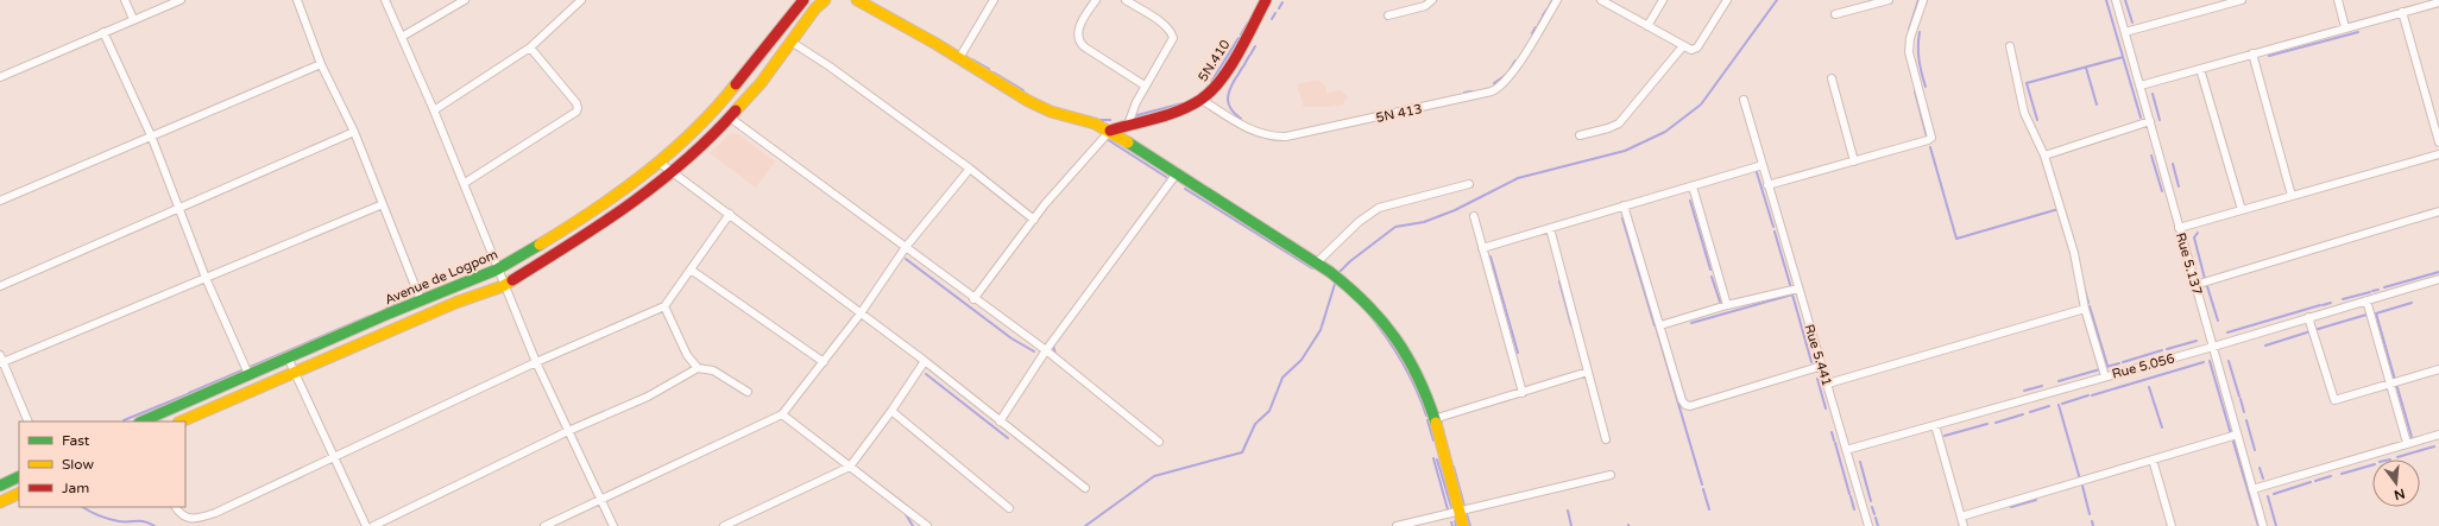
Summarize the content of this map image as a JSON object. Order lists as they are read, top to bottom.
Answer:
{
  "streets": {
    "main road": ["5N.410", "Avenue de Logpom"],
    "street": [
      "5N 413",
      "Rue 5.137",
      "Rue 5.441",
      "Rue 5.056"
    ]
  },
  "crossings": [
    ["5N.410", "5N 413"],
    ["Rue 5.137", "Rue 5.056"],
    ["Rue 5.441", "Rue 5.056"]
  ],
  "legend": ["Fast", "Slow", "Jam"],
  "north": "bottom"
}
